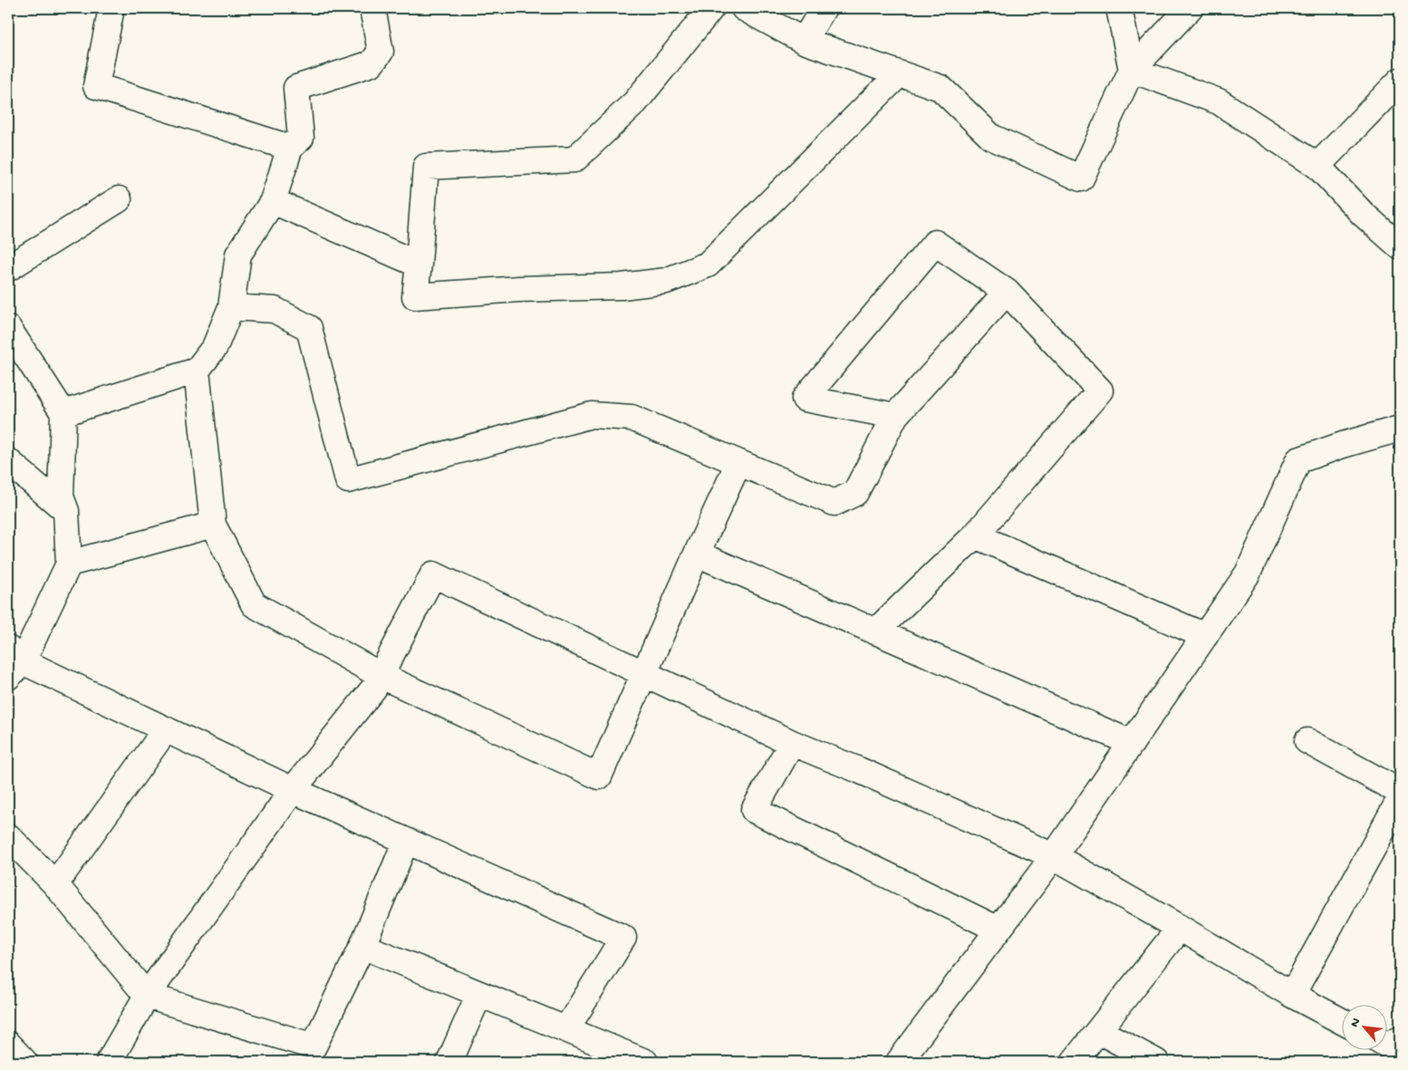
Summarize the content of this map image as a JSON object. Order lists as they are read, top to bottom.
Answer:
{
  "north": "top left"
}
